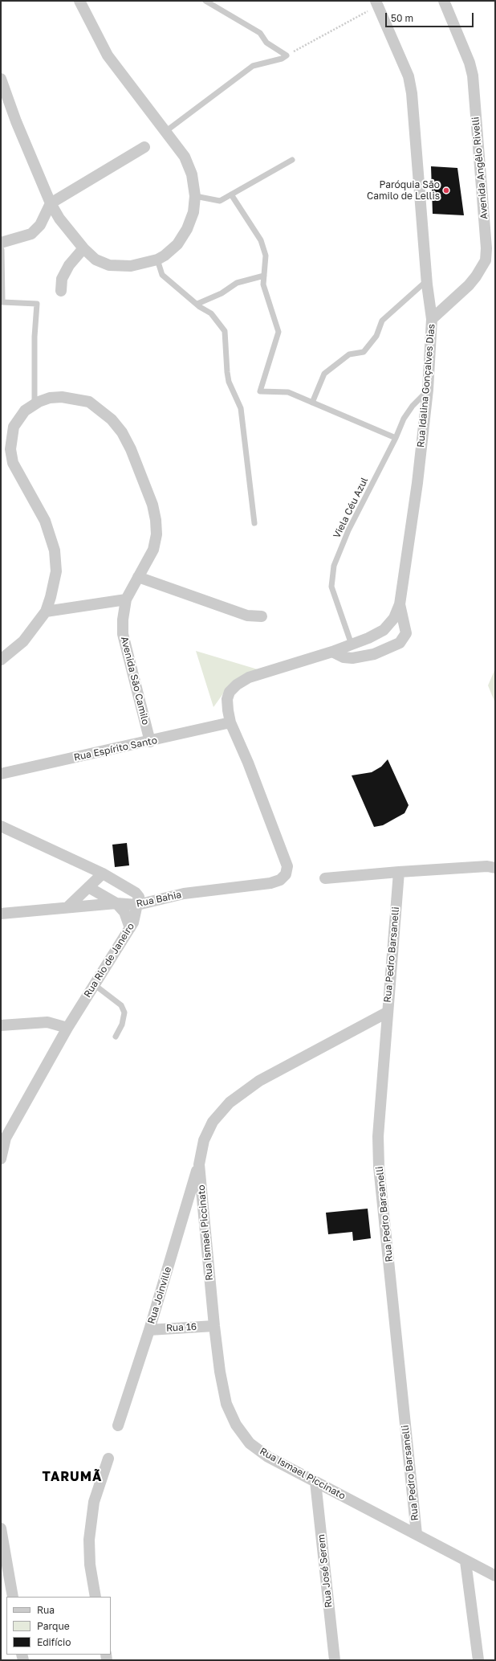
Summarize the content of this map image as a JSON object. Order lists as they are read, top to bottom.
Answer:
{
  "streets": {
    "street": [
      "Avenida Angêlo Rivelli",
      "Rua Idalina Gonçalves Dias",
      "Avenida São Camilo",
      "Rua Espírito Santo",
      "Rua Bahia",
      "Rua Pedro Barsanelli",
      "Rua Rio de Janeiro",
      "Rua Ismael Piccinato",
      "Rua Joinville",
      "Rua 16",
      "Rua José Serem"
    ],
    "lane": ["Viela Céu Azul"]
  },
  "crossings": [
    ["Avenida Angêlo Rivelli", "Rua Idalina Gonçalves Dias"],
    ["Rua Idalina Gonçalves Dias", "Viela Céu Azul"],
    ["Avenida São Camilo", "Rua Espírito Santo"],
    ["Rua Espírito Santo", "Rua Bahia"],
    ["Rua Bahia", "Rua Rio de Janeiro"],
    ["Rua Pedro Barsanelli", "Rua Ismael Piccinato"],
    ["Rua Ismael Piccinato", "Rua Joinville"],
    ["Rua Ismael Piccinato", "Rua 16"],
    ["Rua Ismael Piccinato", "Rua José Serem"],
    ["Rua Joinville", "Rua 16"]
  ],
  "districts": ["TARUMÃ"],
  "places": ["Paróquia São Camilo de Lellis"],
  "legend": ["Rua", "Parque", "Edifício"],
  "scale_bar": "50 m"
}
